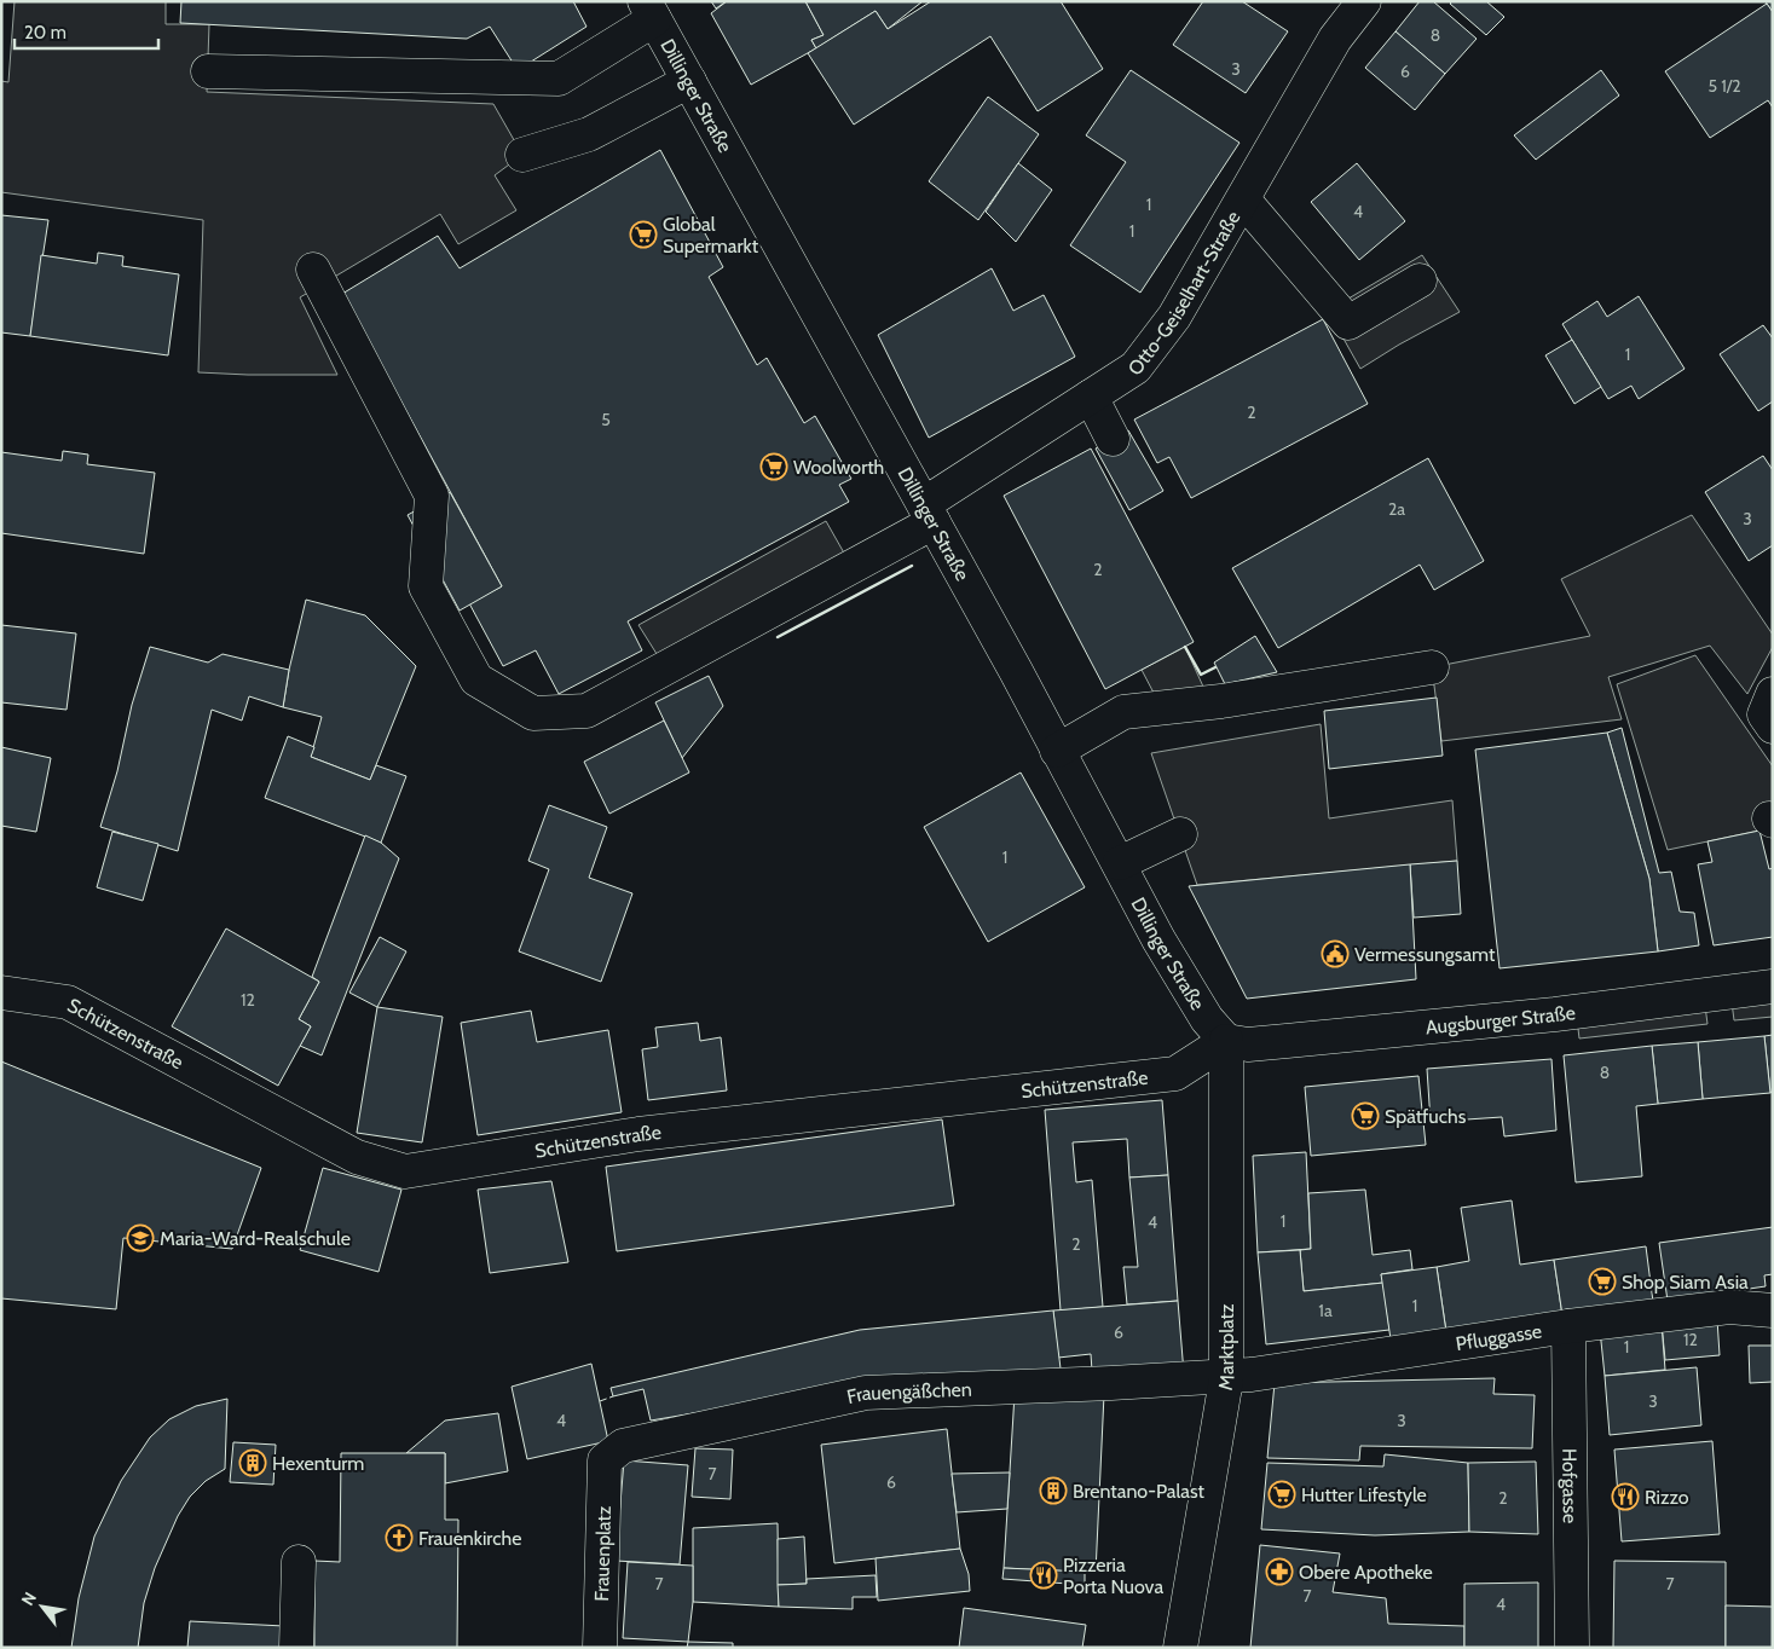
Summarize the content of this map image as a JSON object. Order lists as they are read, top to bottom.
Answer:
{
  "streets": {
    "street": [
      "Dillinger Straße",
      "Otto-Geiselhart-Straße",
      "Augsburger Straße",
      "Schützenstraße",
      "Pfluggasse",
      "Marktplatz",
      "Frauengäßchen",
      "Hofgasse",
      "Frauenplatz"
    ]
  },
  "crossings": [
    ["Dillinger Straße", "Otto-Geiselhart-Straße"],
    ["Dillinger Straße", "Augsburger Straße"],
    ["Dillinger Straße", "Schützenstraße"],
    ["Dillinger Straße", "Marktplatz"],
    ["Augsburger Straße", "Schützenstraße"],
    ["Augsburger Straße", "Marktplatz"],
    ["Schützenstraße", "Marktplatz"],
    ["Pfluggasse", "Marktplatz"],
    ["Pfluggasse", "Frauengäßchen"],
    ["Pfluggasse", "Hofgasse"],
    ["Marktplatz", "Frauengäßchen"],
    ["Frauengäßchen", "Frauenplatz"]
  ],
  "places": {
    "supermarket": [
      "Global Supermarkt",
      "Woolworth",
      "Spätfuchs",
      "Shop Siam Asia",
      "Hutter Lifestyle"
    ],
    "public building": ["Vermessungsamt"],
    "school or university": ["Maria-Ward-Realschule"],
    "building": ["Hexenturm", "Brentano-Palast"],
    "restaurant": ["Rizzo", "Pizzeria Porta Nuova"],
    "church": ["Frauenkirche"],
    "pharmacy": ["Obere Apotheke"]
  },
  "house_numbers": [
    "8",
    "3",
    "6",
    "5 1/2",
    "1",
    "4",
    "1",
    "1",
    "2",
    "5",
    "2a",
    "3",
    "2",
    "1",
    "12",
    "8",
    "1",
    "4",
    "2",
    "1",
    "1a",
    "6",
    "12",
    "1",
    "3",
    "4",
    "3",
    "7",
    "6",
    "2",
    "7",
    "7",
    "7",
    "4"
  ],
  "scale_bar": "20 m",
  "north": "top left"
}
